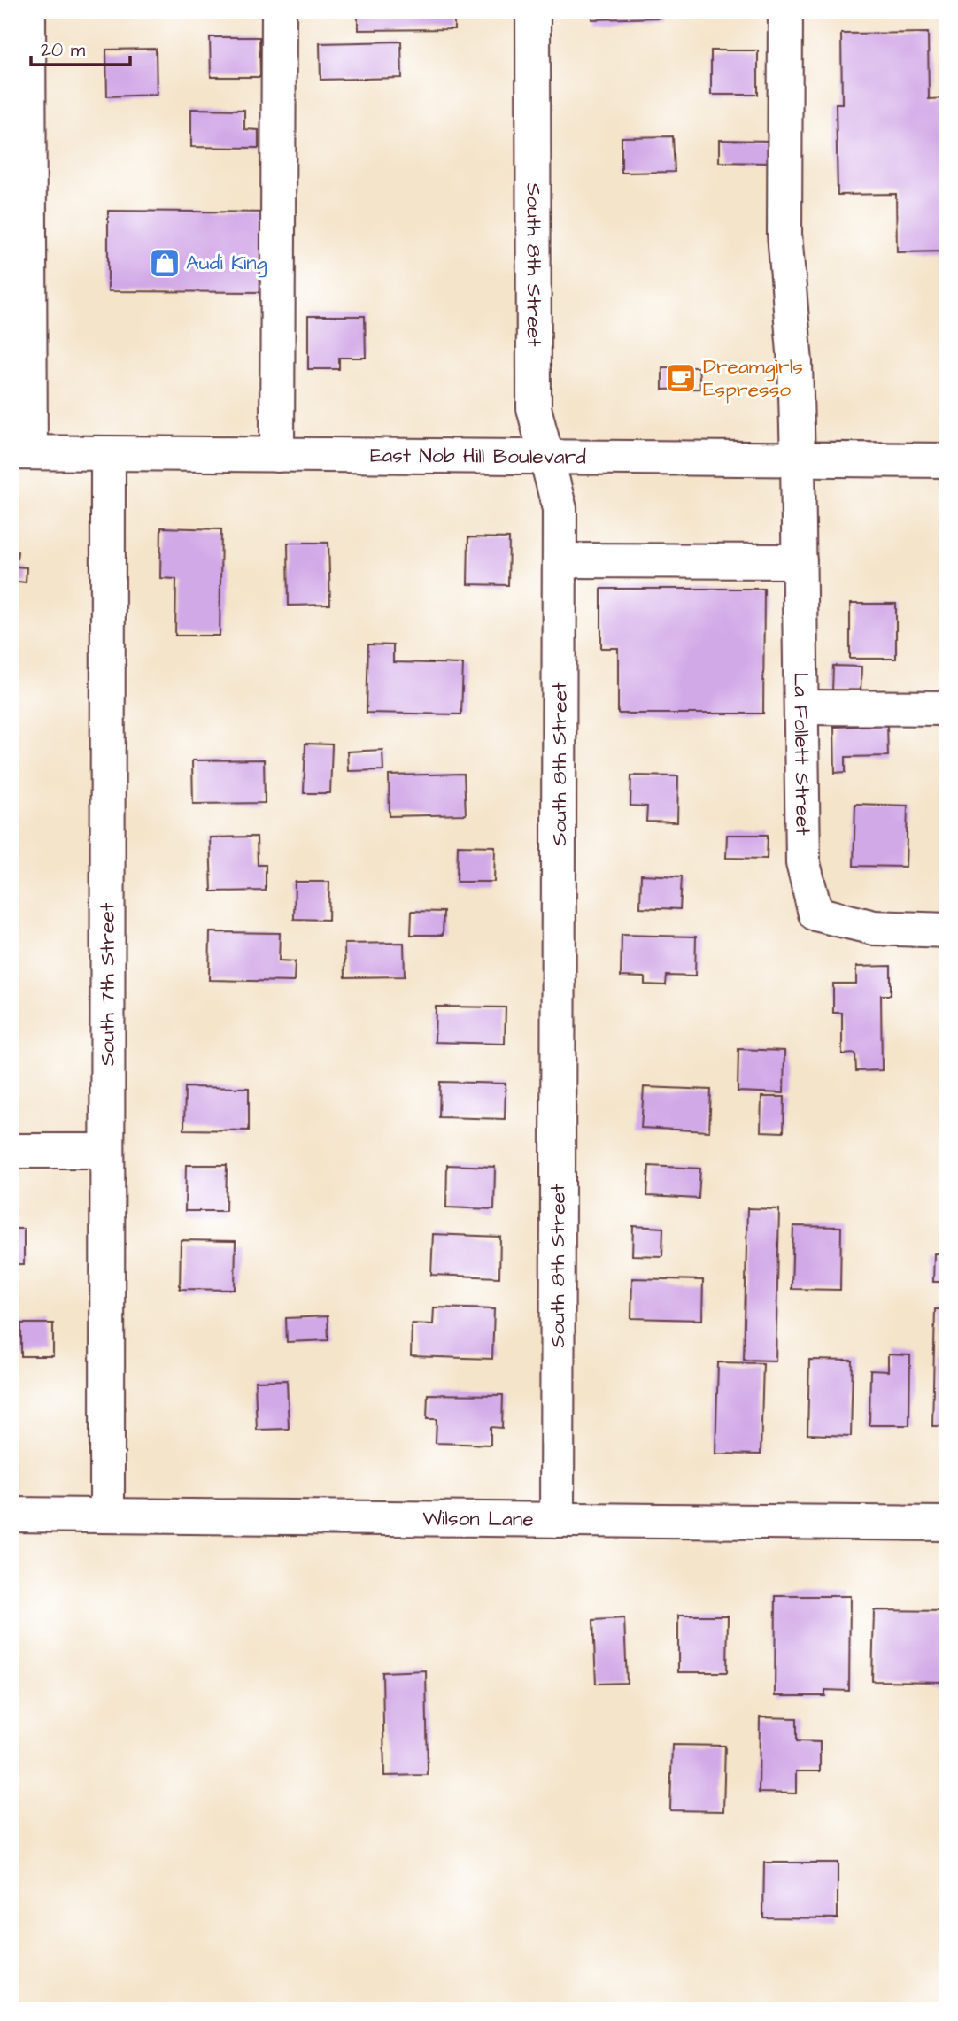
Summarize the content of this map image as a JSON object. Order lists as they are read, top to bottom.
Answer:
{
  "streets": {
    "street": [
      "South 8th Street",
      "East Nob Hill Boulevard",
      "La Follett Street",
      "South 7th Street",
      "Wilson Lane"
    ]
  },
  "crossings": [
    ["South 8th Street", "East Nob Hill Boulevard"],
    ["South 8th Street", "Wilson Lane"],
    ["East Nob Hill Boulevard", "La Follett Street"],
    ["East Nob Hill Boulevard", "South 7th Street"],
    ["South 7th Street", "Wilson Lane"]
  ],
  "places": {
    "shop": ["Audi King"],
    "cafe": ["Dreamgirls Espresso"]
  },
  "scale_bar": "20 m"
}
